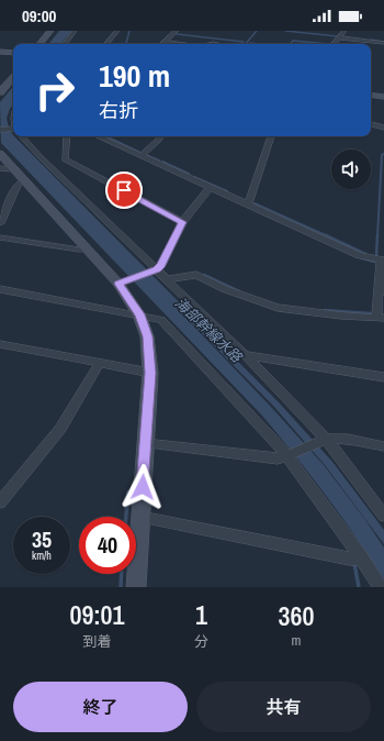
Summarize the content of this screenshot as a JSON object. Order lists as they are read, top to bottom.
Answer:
{
  "water": ["海部幹線水路"],
  "page": {
    "status": "09:00",
    "turn": ["190 m", "右折"],
    "speed": "35 km/h",
    "limit": "40",
    "eta": [
      "09:01",
      "到着",
      "1",
      "分",
      "360",
      "m"
    ],
    "buttons": ["終了", "共有"]
  }
}
